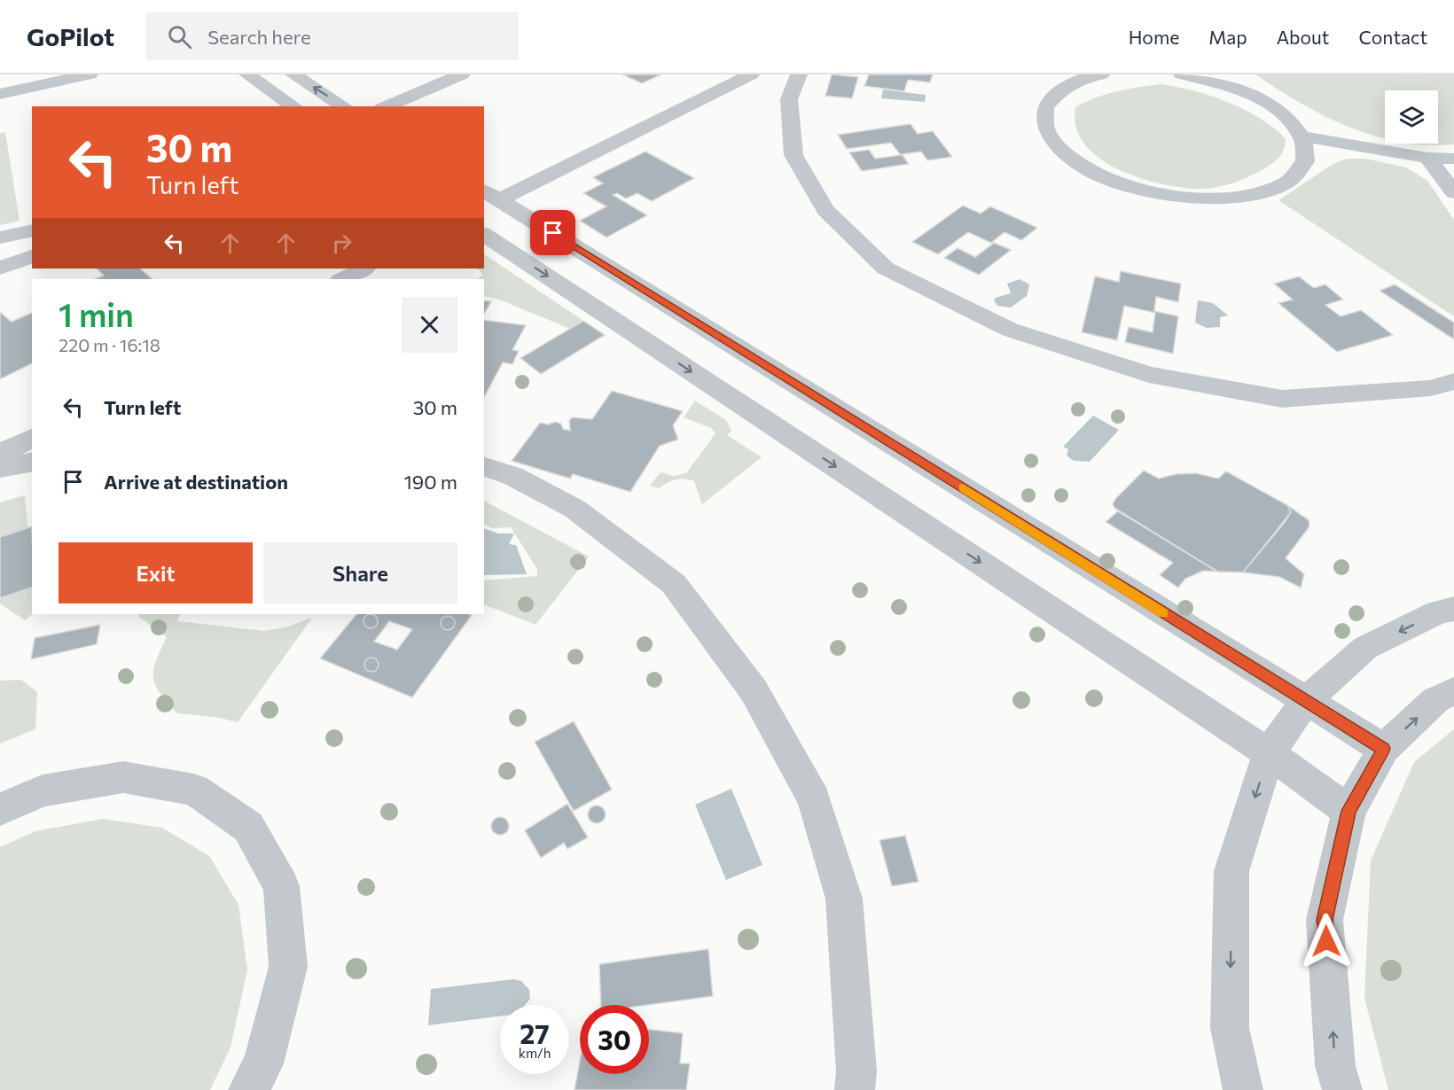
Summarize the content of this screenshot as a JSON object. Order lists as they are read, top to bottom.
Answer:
{
  "page": {
    "header": "GoPilot",
    "search": "Search here",
    "nav": [
      "Home",
      "Map",
      "About",
      "Contact"
    ],
    "turn": ["30 m", "Turn left"],
    "heading": ["1 min", "220 m · 16:18"],
    "list": [
      {
        "name": "Turn left",
        "value": "30 m"
      },
      {
        "name": "Arrive at destination",
        "value": "190 m"
      }
    ],
    "buttons": ["Exit", "Share"],
    "speed": "27 km/h",
    "limit": "30"
  }
}
